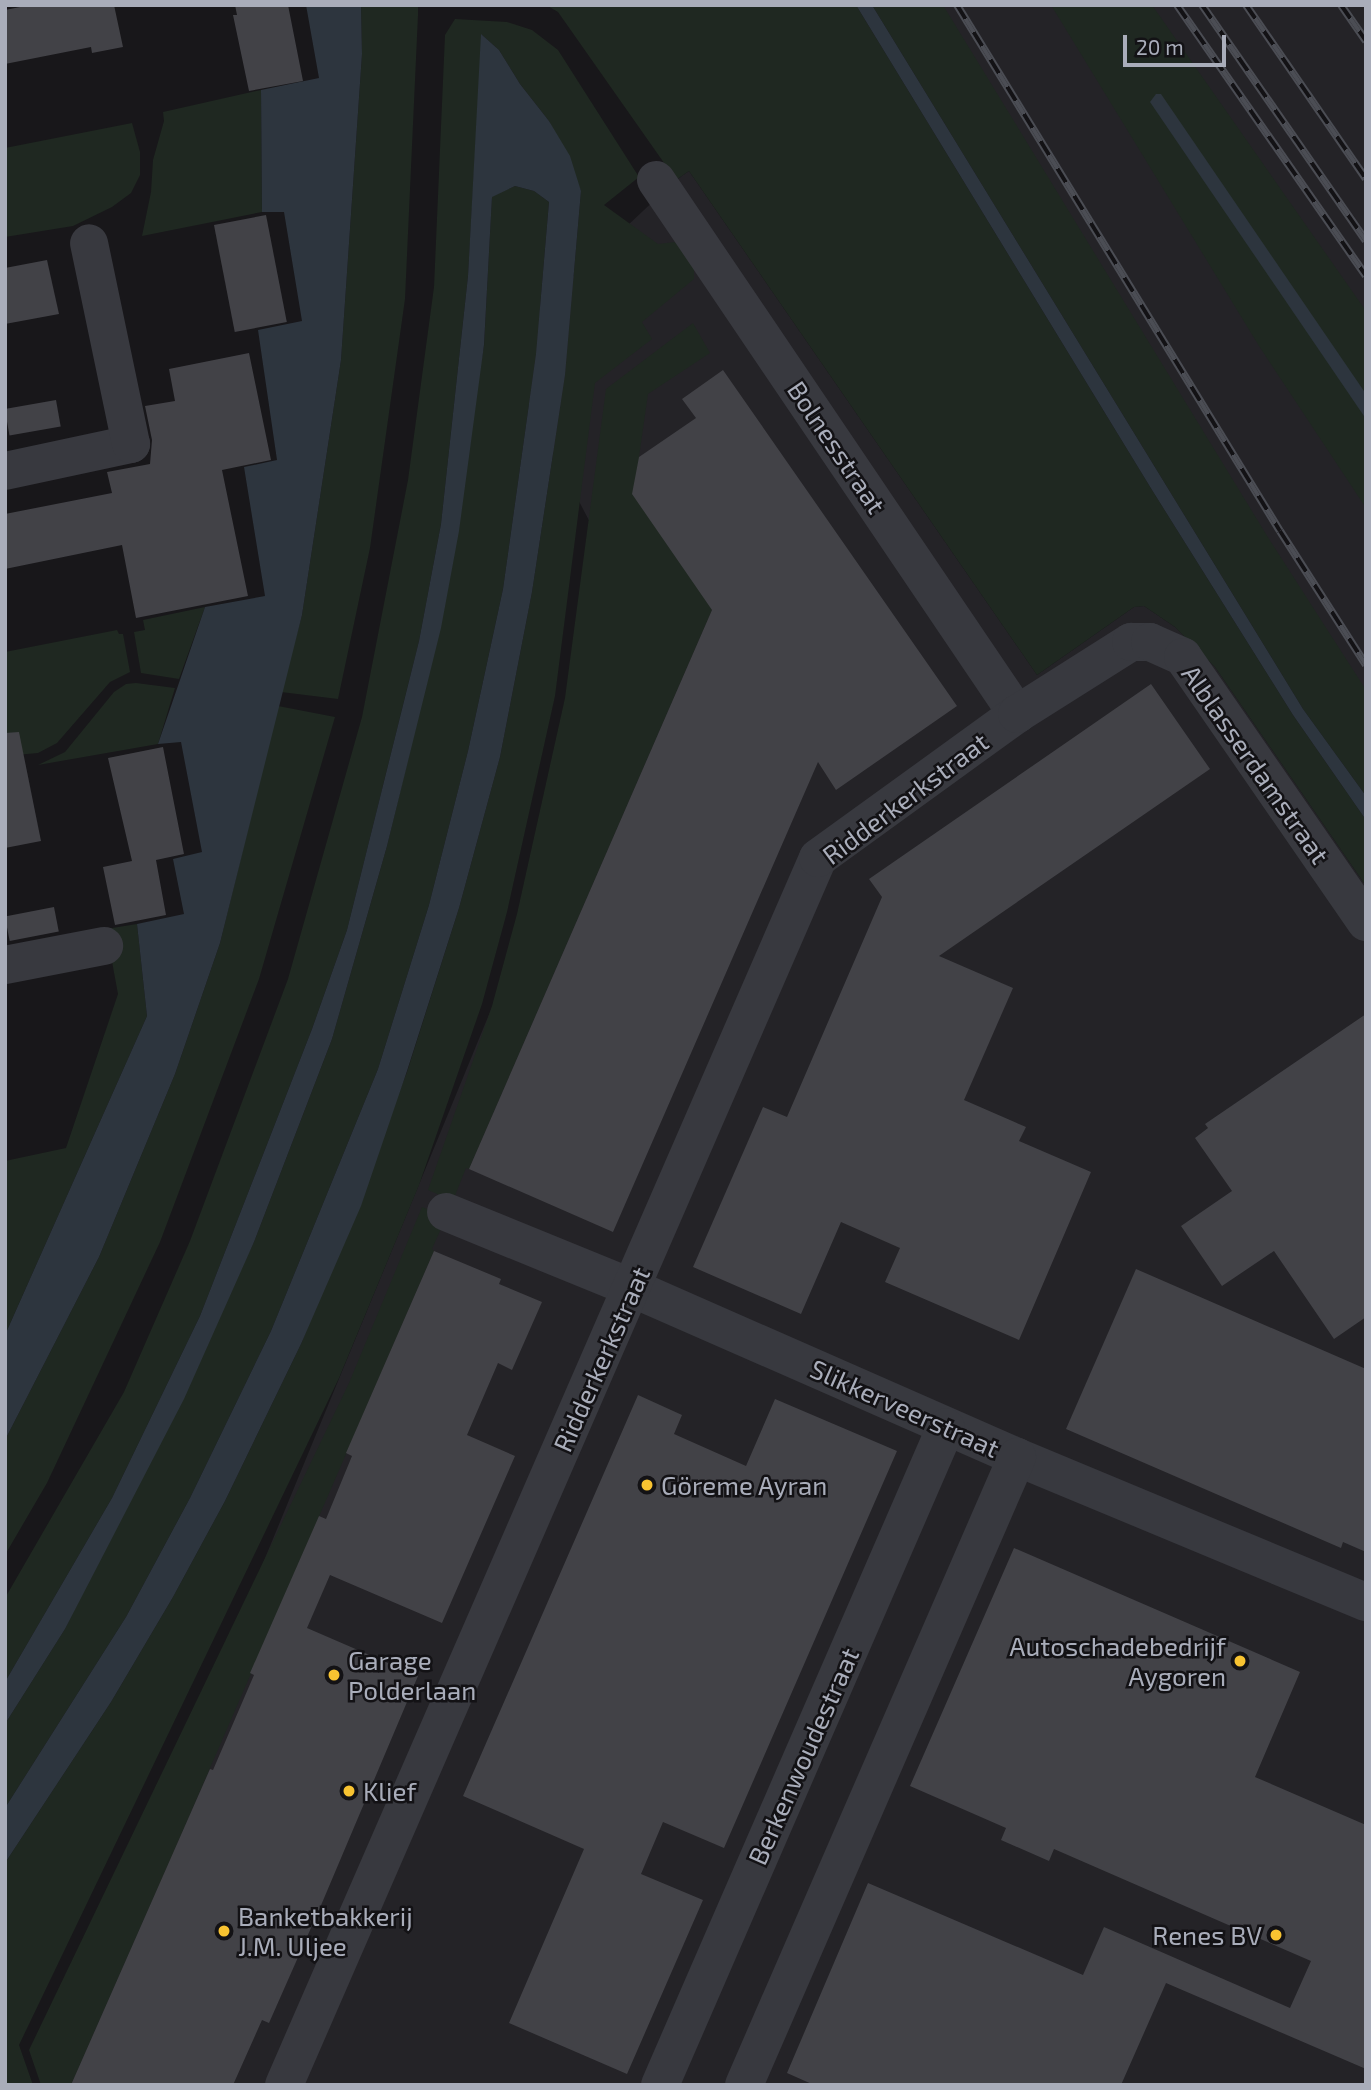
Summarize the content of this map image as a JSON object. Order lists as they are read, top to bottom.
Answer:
{
  "streets": {
    "street": [
      "Bolnesstraat",
      "Alblasserdamstraat",
      "Ridderkerkstraat",
      "Slikkerveerstraat",
      "Berkenwoudestraat"
    ]
  },
  "crossings": [
    ["Bolnesstraat", "Alblasserdamstraat"],
    ["Bolnesstraat", "Ridderkerkstraat"],
    ["Alblasserdamstraat", "Ridderkerkstraat"],
    ["Ridderkerkstraat", "Slikkerveerstraat"],
    ["Slikkerveerstraat", "Berkenwoudestraat"]
  ],
  "places": [
    "Göreme Ayran",
    "Autoschadebedrijf Aygoren",
    "Garage Polderlaan",
    "Klief",
    "Banketbakkerij J.M. Uljee",
    "Renes BV"
  ],
  "scale_bar": "20 m"
}
